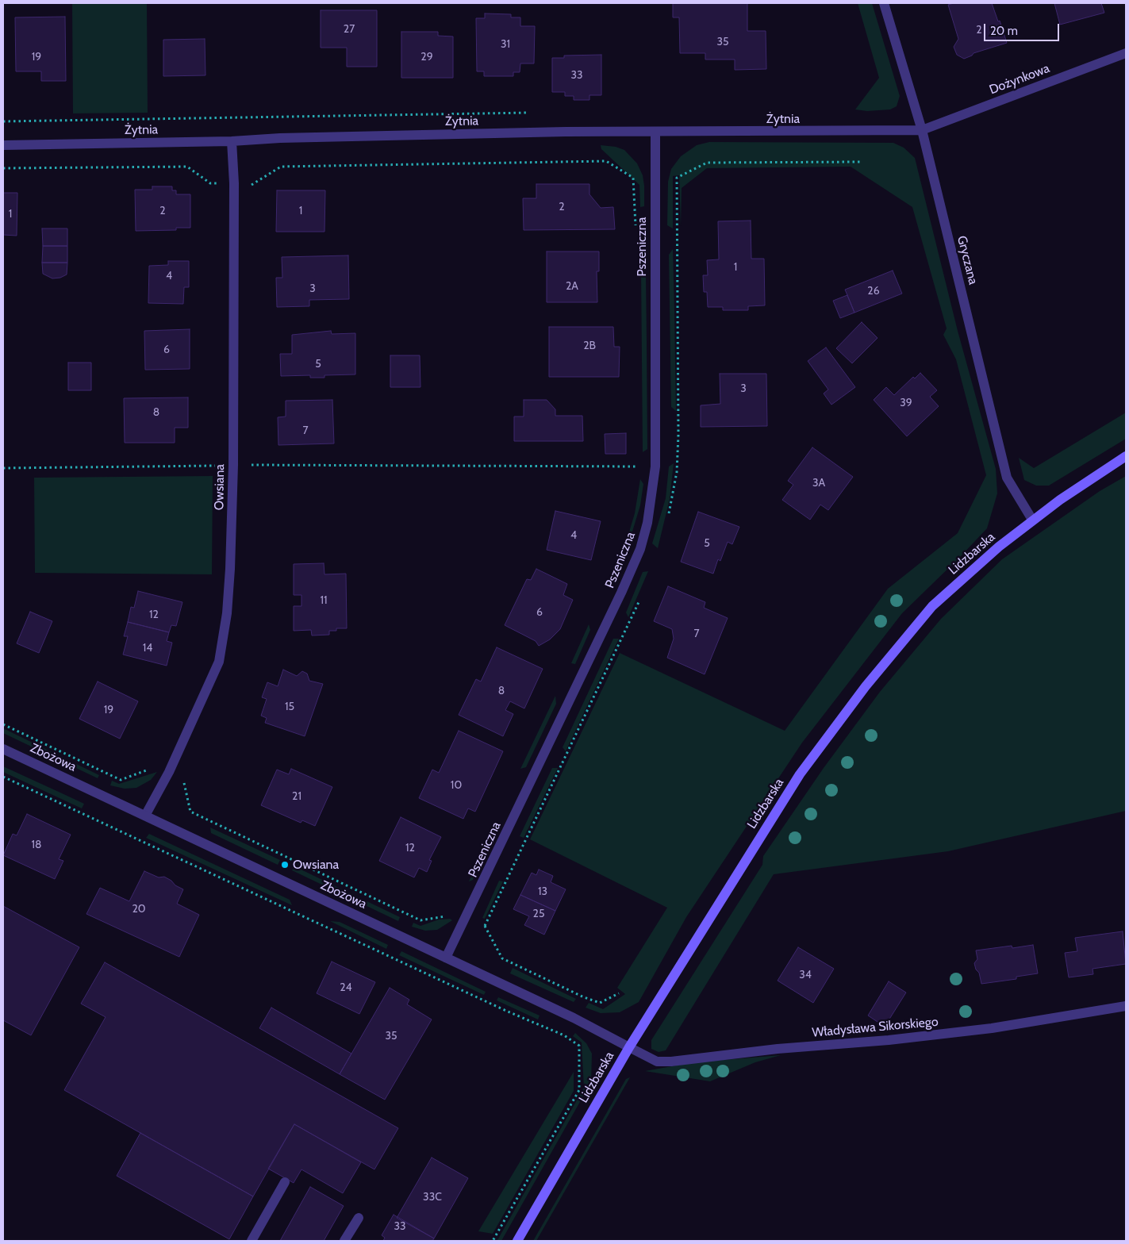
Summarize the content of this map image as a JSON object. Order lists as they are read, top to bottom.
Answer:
{
  "streets": {
    "main road": ["Lidzbarska"],
    "street": [
      "Dożynkowa",
      "Żytnia",
      "Pszeniczna",
      "Gryczana",
      "Owsiana",
      "Zbożowa",
      "Władysława Sikorskiego"
    ]
  },
  "crossings": [
    ["Dożynkowa", "Żytnia"],
    ["Dożynkowa", "Gryczana"],
    ["Żytnia", "Pszeniczna"],
    ["Żytnia", "Gryczana"],
    ["Żytnia", "Owsiana"],
    ["Pszeniczna", "Zbożowa"],
    ["Gryczana", "Lidzbarska"],
    ["Owsiana", "Zbożowa"],
    ["Lidzbarska", "Zbożowa"],
    ["Lidzbarska", "Władysława Sikorskiego"],
    ["Zbożowa", "Władysława Sikorskiego"]
  ],
  "places": ["Owsiana"],
  "house_numbers": [
    "27",
    "2",
    "35",
    "31",
    "19",
    "29",
    "33",
    "2",
    "2",
    "1",
    "1",
    "1",
    "4",
    "2A",
    "3",
    "26",
    "2B",
    "6",
    "5",
    "3",
    "39",
    "8",
    "7",
    "3A",
    "4",
    "5",
    "11",
    "6",
    "12",
    "7",
    "14",
    "8",
    "15",
    "19",
    "10",
    "21",
    "18",
    "12",
    "13",
    "20",
    "25",
    "34",
    "24",
    "35",
    "33C",
    "33"
  ],
  "scale_bar": "20 m"
}
